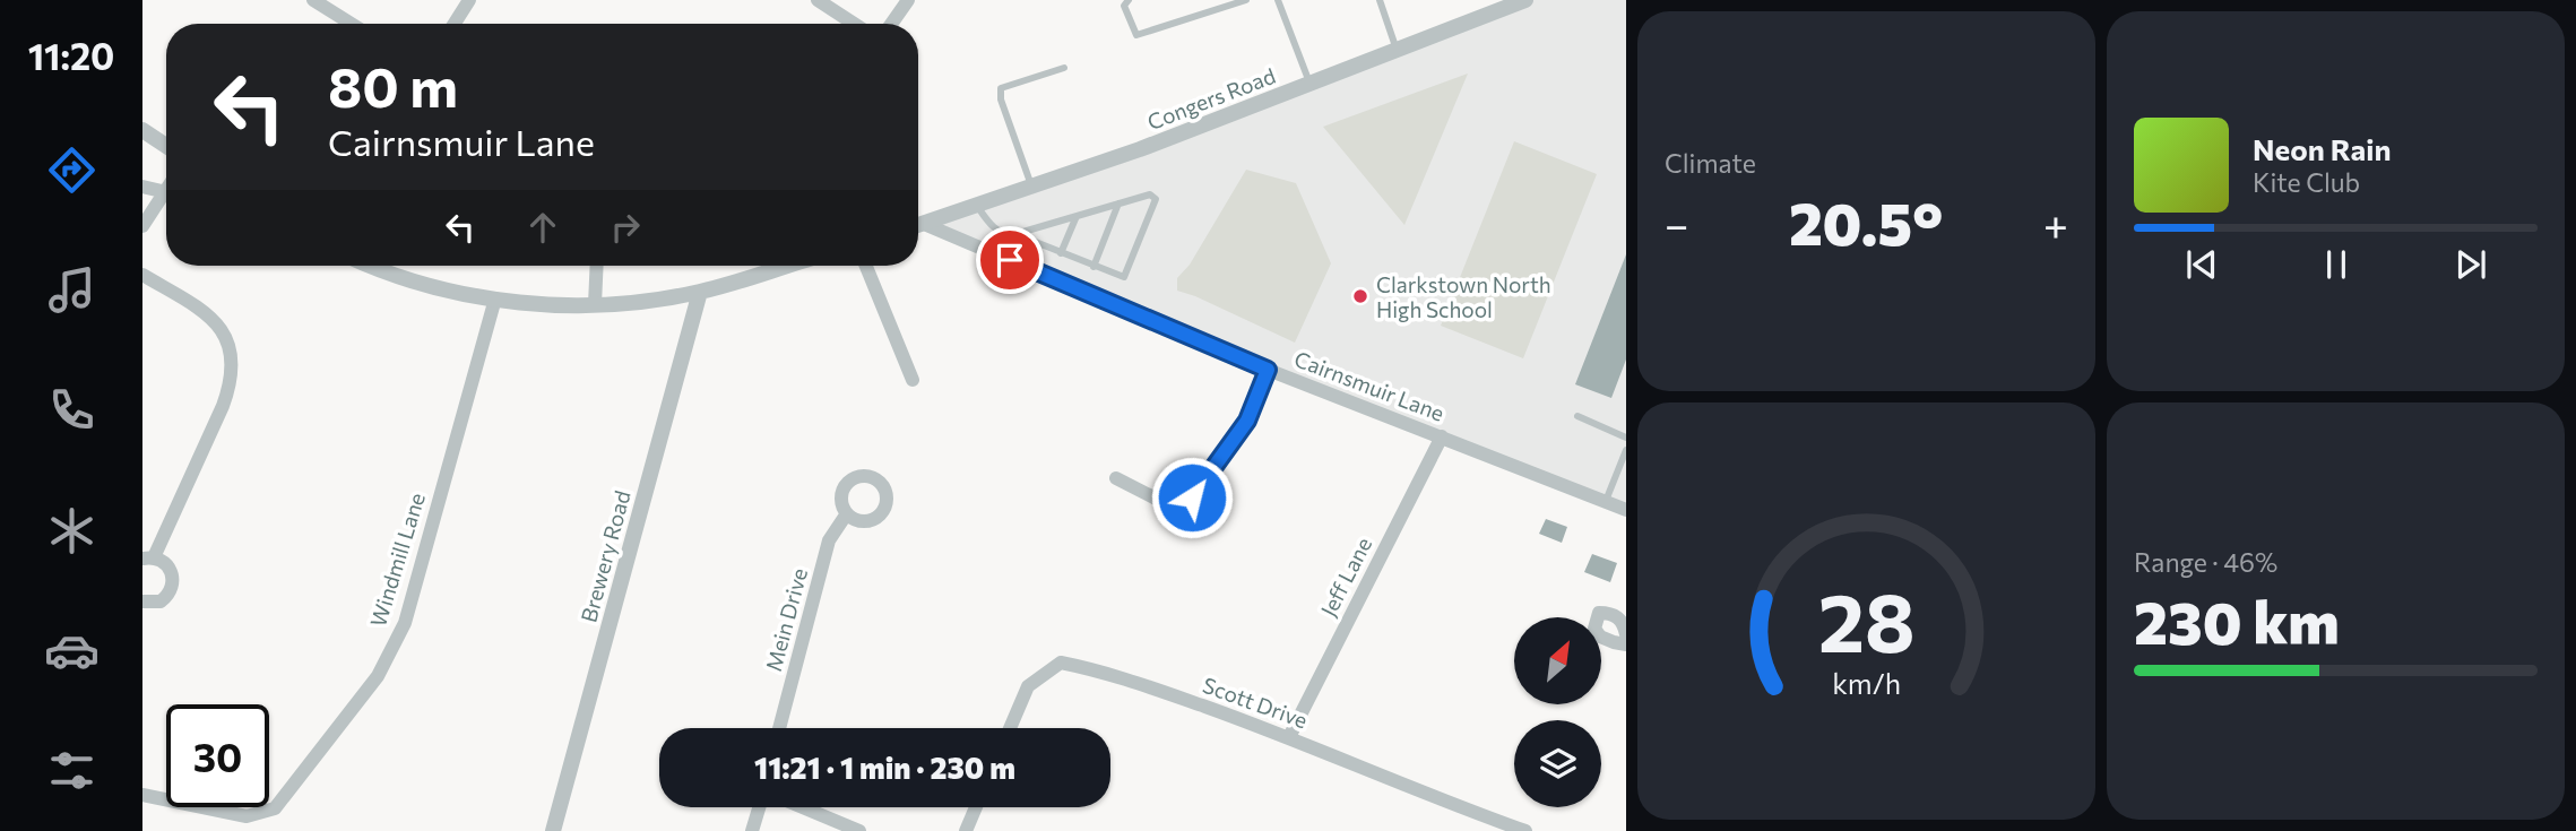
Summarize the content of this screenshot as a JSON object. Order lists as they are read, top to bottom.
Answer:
{
  "streets": {
    "street": [
      "Congers Road",
      "Cairnsmuir Lane",
      "Brewery Road",
      "Windmill Lane",
      "Jeff Lane",
      "Mein Drive",
      "Scott Drive"
    ]
  },
  "crossings": [
    ["Cairnsmuir Lane", "Jeff Lane"],
    ["Jeff Lane", "Scott Drive"]
  ],
  "places": ["Clarkstown North High School"],
  "north": "top right",
  "page": {
    "tabs": "11:20",
    "tile": [
      "Climate",
      ["Range · 46%", "230 km"]
    ],
    "turn": ["80 m", "Cairnsmuir Lane"],
    "song": ["Neon Rain", "Kite Club"],
    "heat": ["−", "20.5°", "+"],
    "limit": "30",
    "trip": "11:21 · 1 min · 230 m",
    "gauge": ["28", "km/h"]
  }
}
